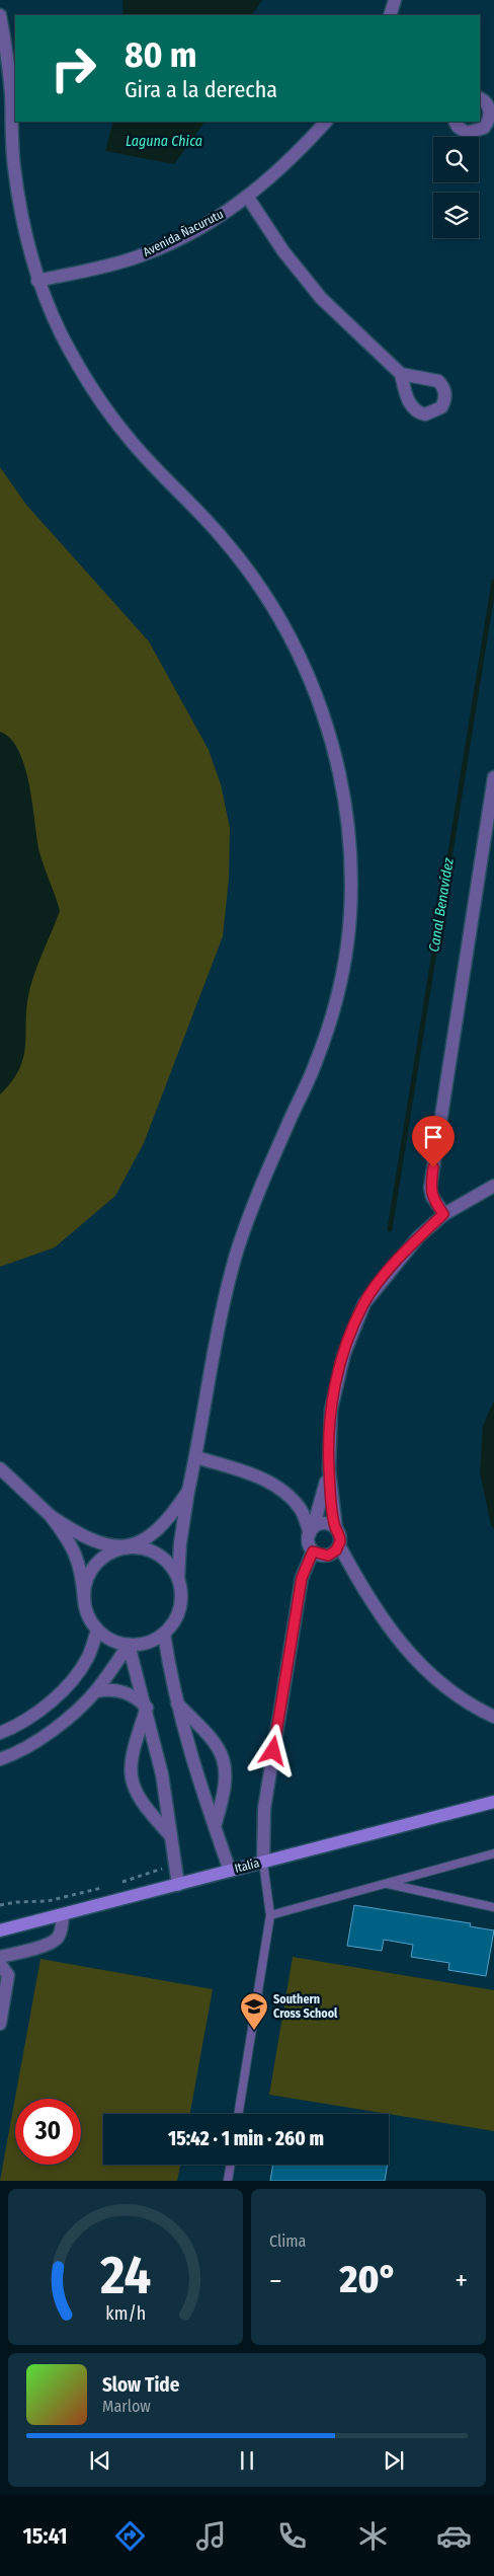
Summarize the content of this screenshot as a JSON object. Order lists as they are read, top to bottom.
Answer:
{
  "streets": {
    "street": ["Avenida Ñacurutu", "Italia"]
  },
  "water": ["Laguna Chica", "Canal Benavídez"],
  "places": {
    "school or university": ["Southern Cross School"]
  },
  "page": {
    "turn": ["80 m", "Gira a la derecha"],
    "limit": "30",
    "trip": "15:42 · 1 min · 260 m",
    "tile": "Clima",
    "heat": ["−", "20°", "+"],
    "song": ["Slow Tide", "Marlow"],
    "tabs": "15:41",
    "gauge": ["24", "km/h"]
  }
}
